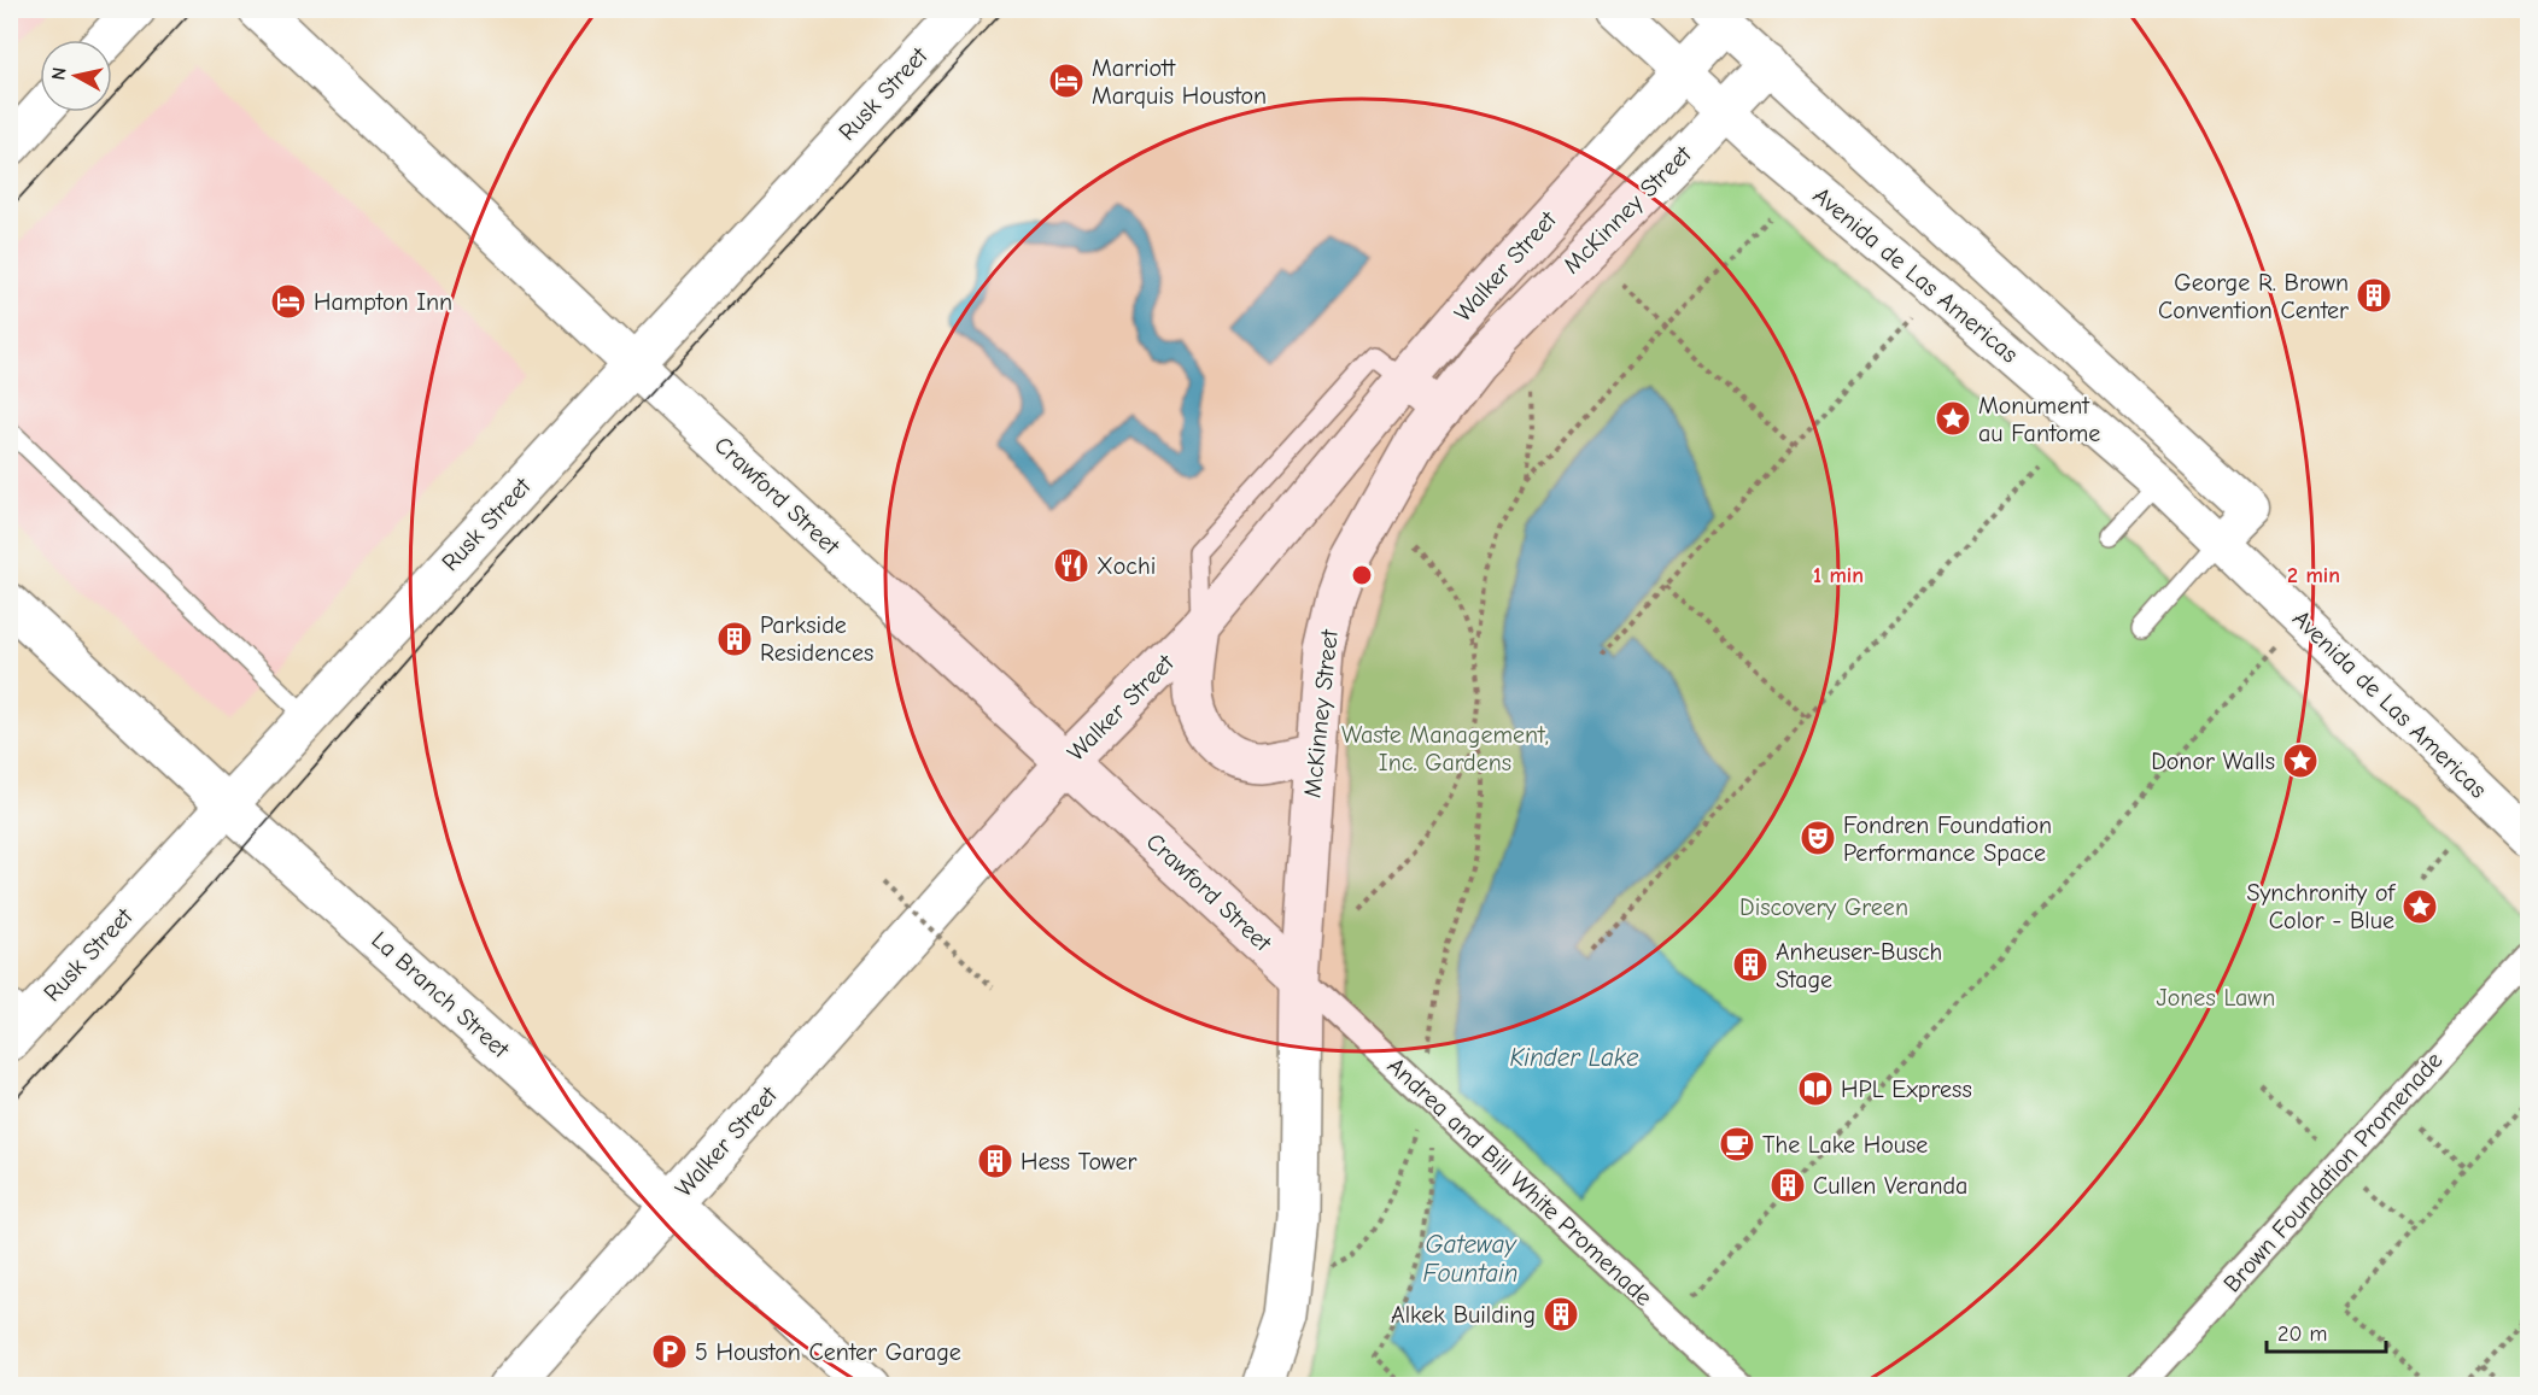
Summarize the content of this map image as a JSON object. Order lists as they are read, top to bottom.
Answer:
{
  "streets": {
    "street": [
      "Rusk Street",
      "McKinney Street",
      "Walker Street",
      "Avenida de Las Americas",
      "Crawford Street",
      "La Branch Street",
      "Brown Foundation Promenade",
      "Andrea and Bill White Promenade"
    ]
  },
  "crossings": [
    ["Rusk Street", "Crawford Street"],
    ["Rusk Street", "La Branch Street"],
    ["McKinney Street", "Avenida de Las Americas"],
    ["McKinney Street", "Crawford Street"],
    ["McKinney Street", "Andrea and Bill White Promenade"],
    ["Walker Street", "Avenida de Las Americas"],
    ["Walker Street", "Crawford Street"],
    ["Walker Street", "La Branch Street"],
    ["Crawford Street", "Andrea and Bill White Promenade"]
  ],
  "water": ["Kinder Lake", "Gateway Fountain"],
  "parks": ["Waste Management, Inc. Gardens", "Discovery Green", "Jones Lawn"],
  "places": {
    "hotel": ["Marriott Marquis Houston", "Hampton Inn"],
    "building": [
      "George R. Brown Convention Center",
      "Parkside Residences",
      "Anheuser-Busch Stage",
      "Hess Tower",
      "Cullen Veranda",
      "Alkek Building"
    ],
    "place": ["Monument au Fantome", "Donor Walls", "Synchronity of Color - Blue"],
    "restaurant": ["Xochi"],
    "theatre": ["Fondren Foundation Performance Space"],
    "library": ["HPL Express"],
    "cafe": ["The Lake House"],
    "parking": ["5 Houston Center Garage"]
  },
  "scale_bar": "20 m",
  "north": "left",
  "rings": ["1 min", "2 min"]
}
